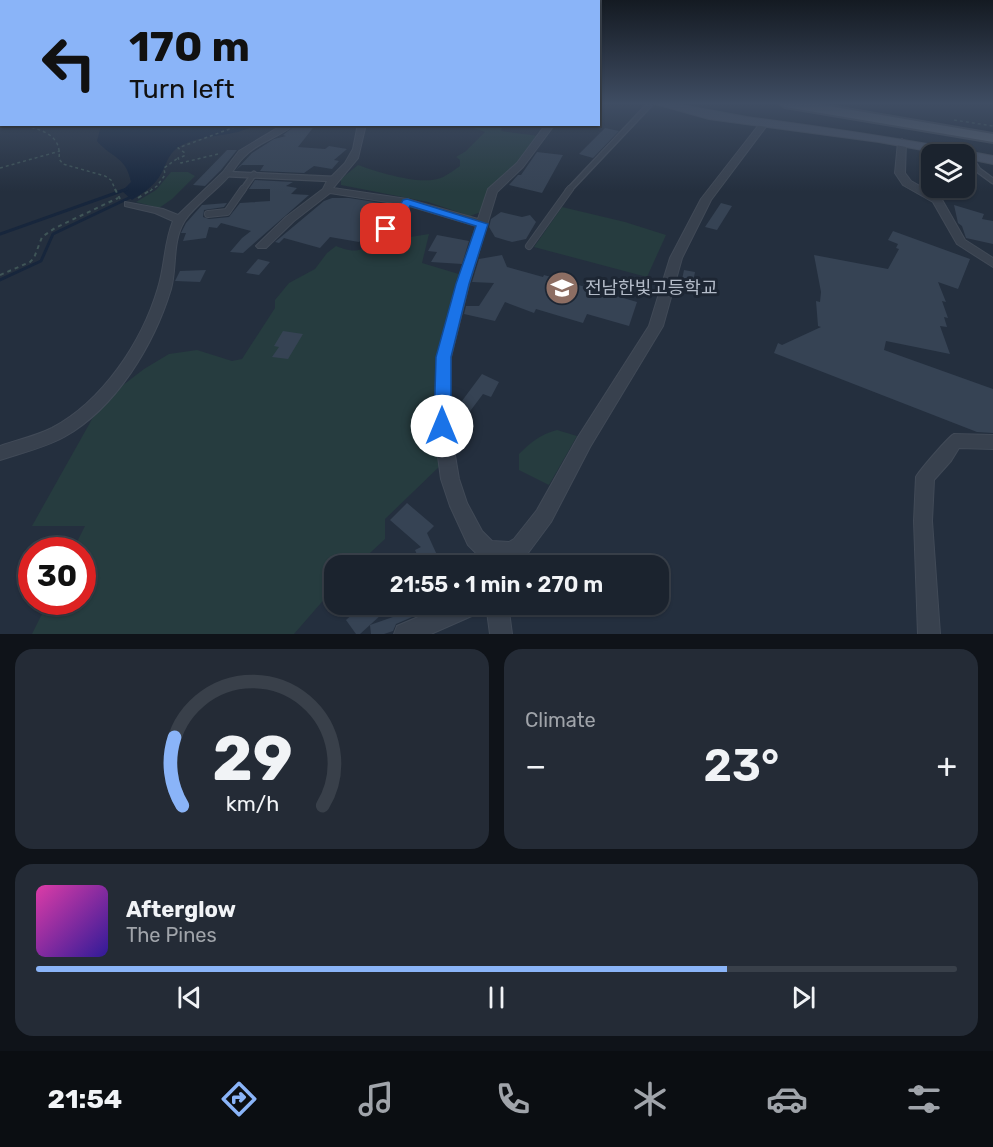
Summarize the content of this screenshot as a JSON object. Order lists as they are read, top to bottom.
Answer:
{
  "places": {
    "school or university": ["전남한빛고등학교"]
  },
  "page": {
    "turn": ["170 m", "Turn left"],
    "limit": "30",
    "trip": "21:55 · 1 min · 270 m",
    "tile": "Climate",
    "heat": ["−", "23°", "+"],
    "song": ["Afterglow", "The Pines"],
    "tabs": "21:54",
    "gauge": ["29", "km/h"]
  }
}
